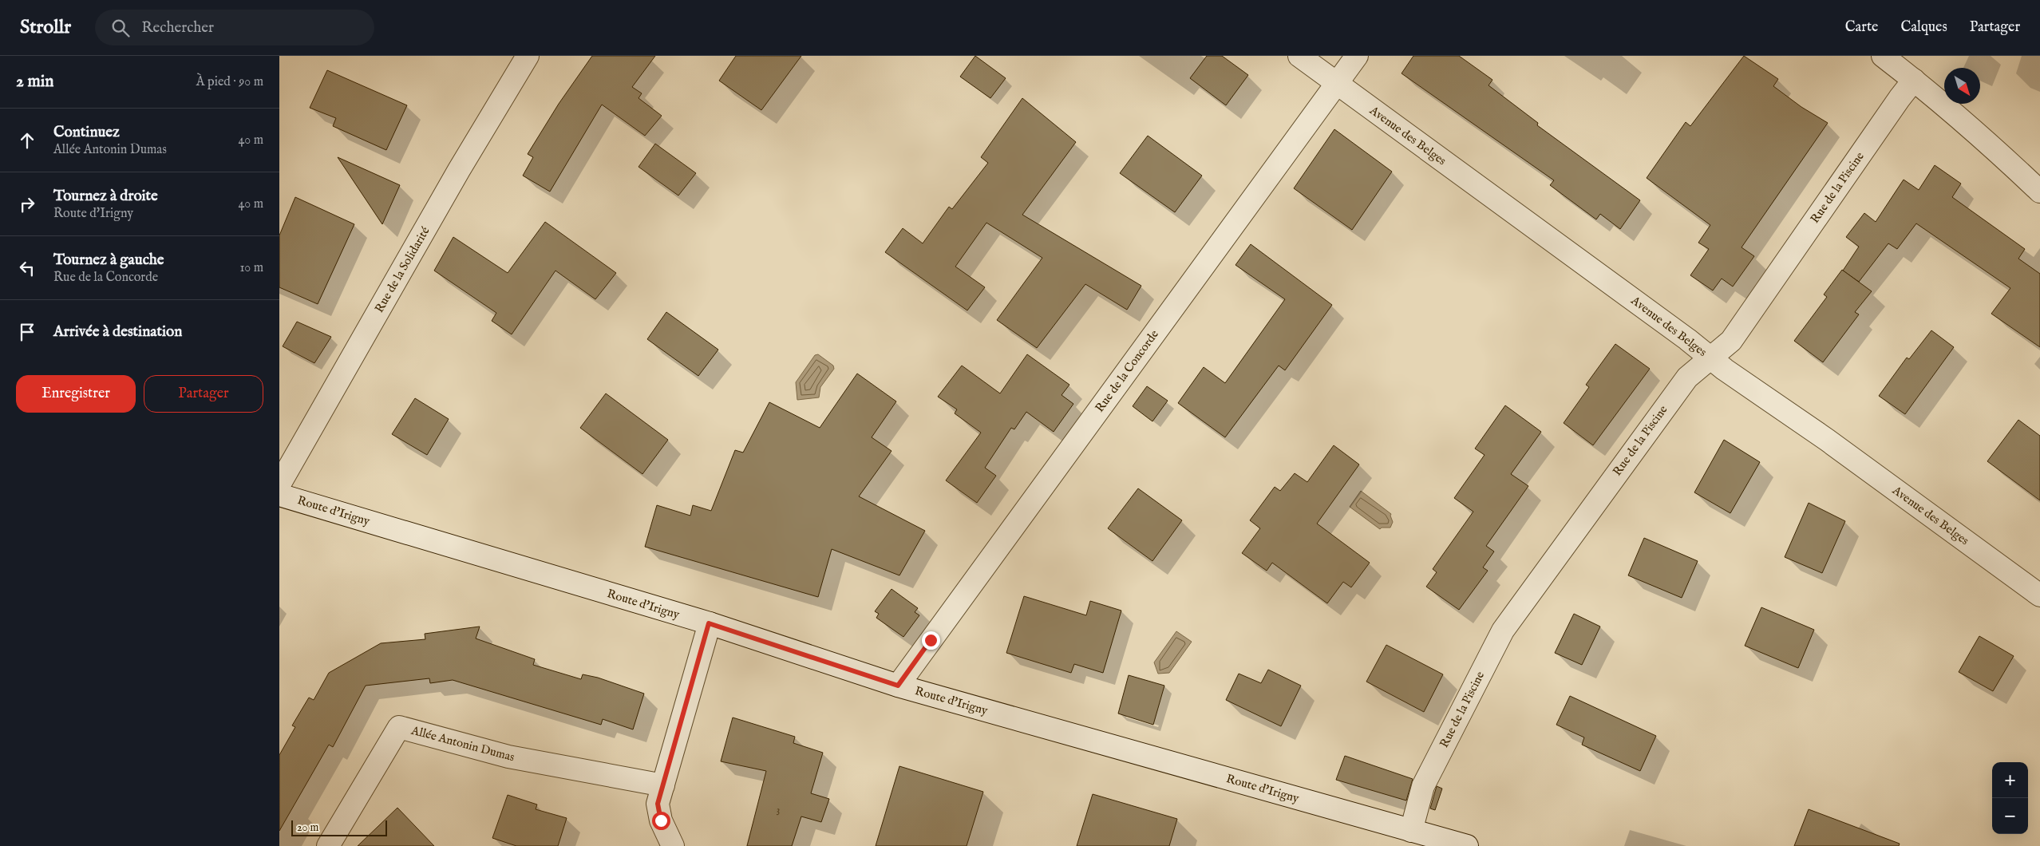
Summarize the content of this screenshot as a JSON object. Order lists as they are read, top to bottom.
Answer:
{
  "streets": {
    "street": [
      "Avenue des Belges",
      "Rue de la Piscine",
      "Rue de la Solidarité",
      "Rue de la Concorde",
      "Route d'Irigny",
      "Allée Antonin Dumas"
    ]
  },
  "crossings": [
    ["Avenue des Belges", "Rue de la Piscine"],
    ["Avenue des Belges", "Rue de la Concorde"],
    ["Rue de la Piscine", "Route d'Irigny"],
    ["Rue de la Concorde", "Route d'Irigny"]
  ],
  "house_numbers": ["3"],
  "scale_bar": "20 m",
  "north": "bottom right",
  "page": {
    "header": "Strollr",
    "search": "Rechercher",
    "nav": ["Carte", "Calques", "Partager"],
    "heading": ["2 min", "À pied · 90 m"],
    "list": [
      ["Continuez", "Allée Antonin Dumas", "40 m"],
      ["Tournez à droite", "Route d'Irigny", "40 m"],
      ["Tournez à gauche", "Rue de la Concorde", "10 m"],
      "Arrivée à destination"
    ],
    "buttons": ["Enregistrer", "Partager"],
    "map_buttons": ["+", "−"],
    "scale": "20 m"
  }
}
